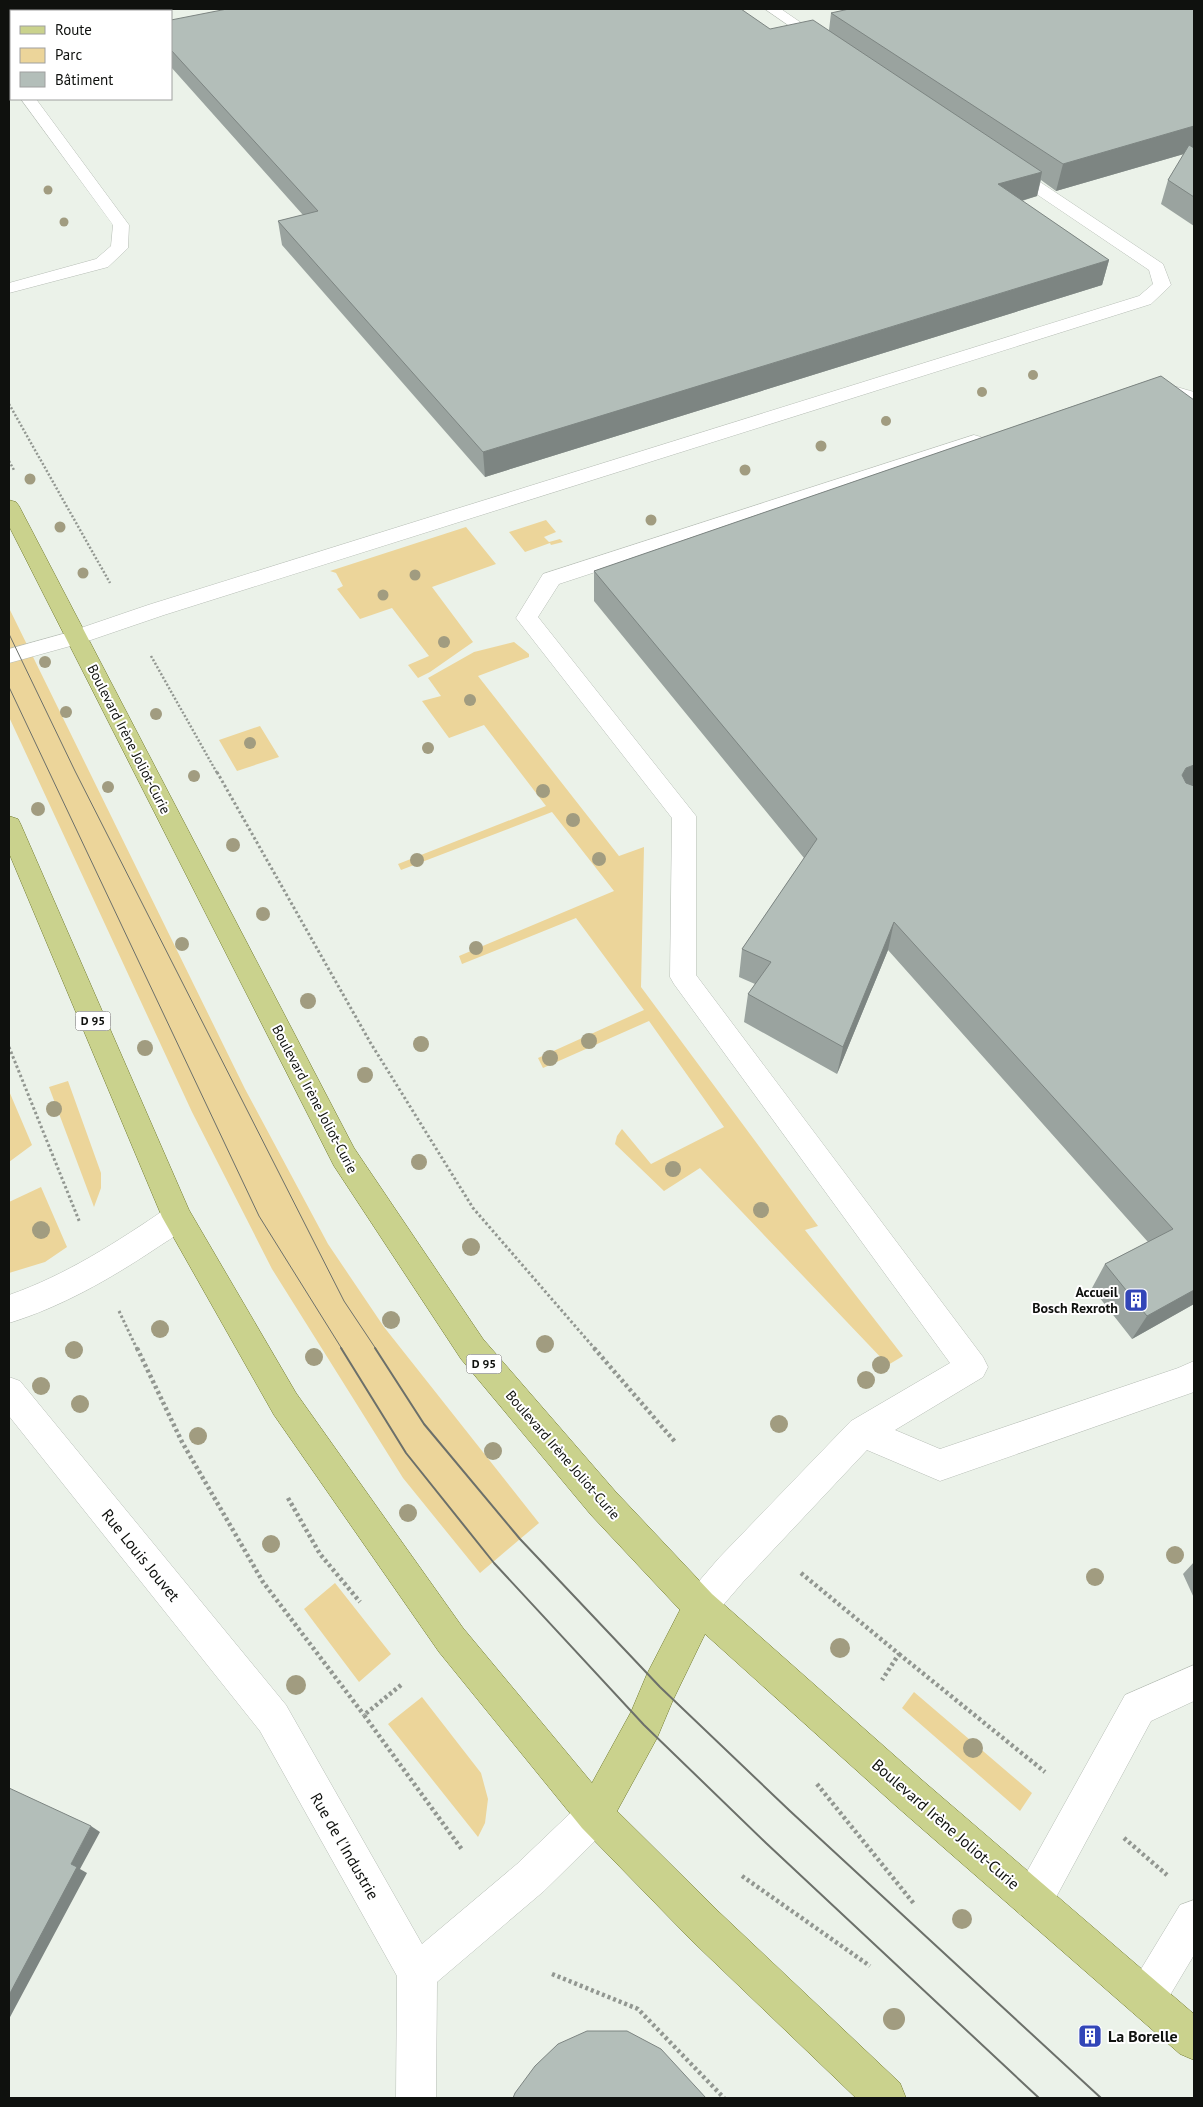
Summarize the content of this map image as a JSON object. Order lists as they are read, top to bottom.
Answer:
{
  "streets": {
    "main road": ["Boulevard Irène Joliot-Curie", "D 95"],
    "street": ["Rue Louis Jouvet", "Rue de l'Industrie"]
  },
  "crossings": [
    ["Rue Louis Jouvet", "Rue de l'Industrie"]
  ],
  "places": {
    "building": ["Accueil Bosch Rexroth", "La Borelle"]
  },
  "legend": ["Route", "Parc", "Bâtiment"]
}
